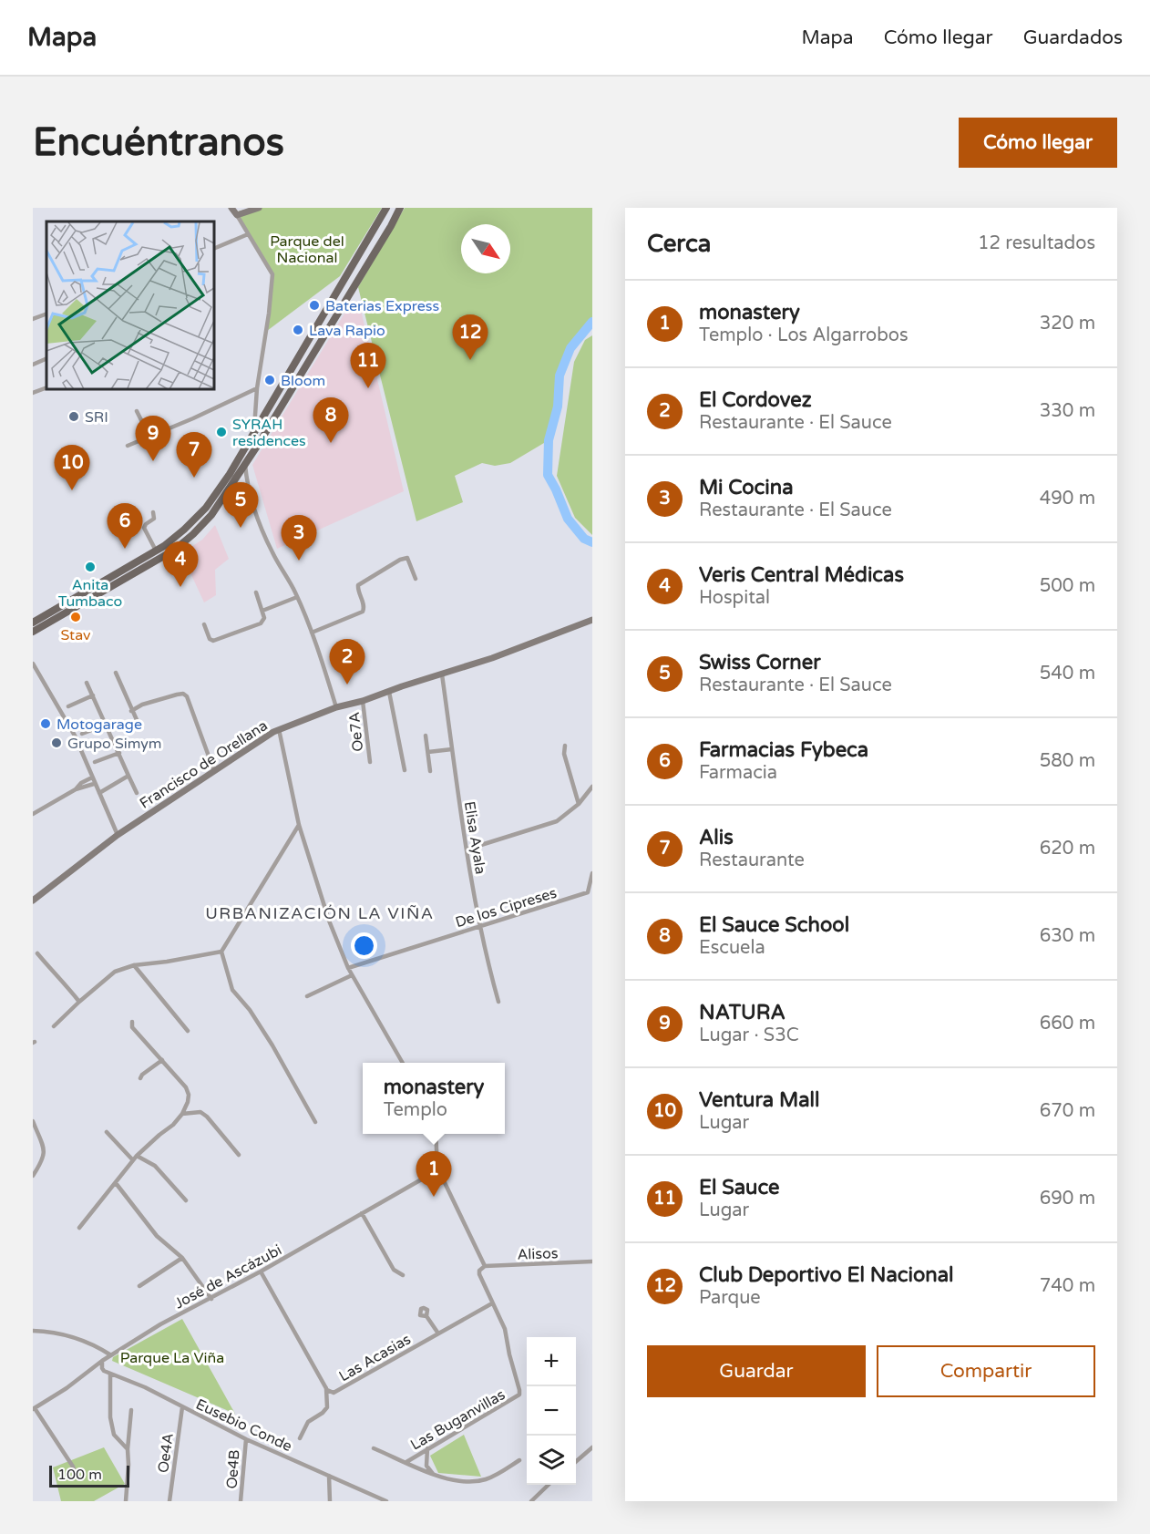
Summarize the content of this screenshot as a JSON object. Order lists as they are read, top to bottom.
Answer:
{
  "streets": {
    "street": [
      "Oe7A",
      "Francisco de Orellana",
      "Elisa Ayala",
      "De los Cipreses",
      "Alisos",
      "José de Ascázubi",
      "Las Acasias",
      "Las Buganvillas",
      "Eusebio Conde",
      "Oe4A",
      "Oe4B"
    ]
  },
  "crossings": [
    ["Oe7A", "Francisco de Orellana"],
    ["Francisco de Orellana", "Elisa Ayala"],
    ["Elisa Ayala", "De los Cipreses"],
    ["José de Ascázubi", "Las Acasias"],
    ["Las Acasias", "Las Buganvillas"],
    ["Eusebio Conde", "Oe4A"],
    ["Eusebio Conde", "Oe4B"]
  ],
  "districts": ["URBANIZACIÓN LA VIÑA"],
  "parks": ["Parque del Nacional", "Parque La Viña"],
  "places": [
    "Baterias Express",
    "Lava Rapio",
    "Bloom",
    "SRI",
    "SYRAH residences",
    "Anita Tumbaco",
    "Stav",
    "Motogarage",
    "Grupo Simym"
  ],
  "scale_bar": "100 m",
  "north": "bottom right",
  "page": {
    "header": "Mapa",
    "nav": ["Mapa", "Cómo llegar", "Guardados"],
    "buttons": [
      "Cómo llegar",
      ["Guardar", "Compartir"]
    ],
    "title": "Encuéntranos",
    "heading": ["Cerca", "12 resultados"],
    "list": [
      {
        "mark": "1",
        "name": "monastery",
        "note": "Templo · Los Algarrobos",
        "value": "320 m"
      },
      {
        "mark": "2",
        "name": "El Cordovez",
        "note": "Restaurante · El Sauce",
        "value": "330 m"
      },
      {
        "mark": "3",
        "name": "Mi Cocina",
        "note": "Restaurante · El Sauce",
        "value": "490 m"
      },
      {
        "mark": "4",
        "name": "Veris Central Médicas",
        "note": "Hospital",
        "value": "500 m"
      },
      {
        "mark": "5",
        "name": "Swiss Corner",
        "note": "Restaurante · El Sauce",
        "value": "540 m"
      },
      {
        "mark": "6",
        "name": "Farmacias Fybeca",
        "note": "Farmacia",
        "value": "580 m"
      },
      {
        "mark": "7",
        "name": "Alis",
        "note": "Restaurante",
        "value": "620 m"
      },
      {
        "mark": "8",
        "name": "El Sauce School",
        "note": "Escuela",
        "value": "630 m"
      },
      {
        "mark": "9",
        "name": "NATURA",
        "note": "Lugar · S3C",
        "value": "660 m"
      },
      {
        "mark": "10",
        "name": "Ventura Mall",
        "note": "Lugar",
        "value": "670 m"
      },
      {
        "mark": "11",
        "name": "El Sauce",
        "note": "Lugar",
        "value": "690 m"
      },
      {
        "mark": "12",
        "name": "Club Deportivo El Nacional",
        "note": "Parque",
        "value": "740 m"
      }
    ],
    "pins": [
      "12",
      "11",
      "8",
      "9",
      "7",
      "10",
      "5",
      "6",
      "3",
      "4",
      "2",
      "1"
    ],
    "popup": ["monastery", "Templo"],
    "map_buttons": ["+", "−"],
    "scale": "100 m"
  }
}
